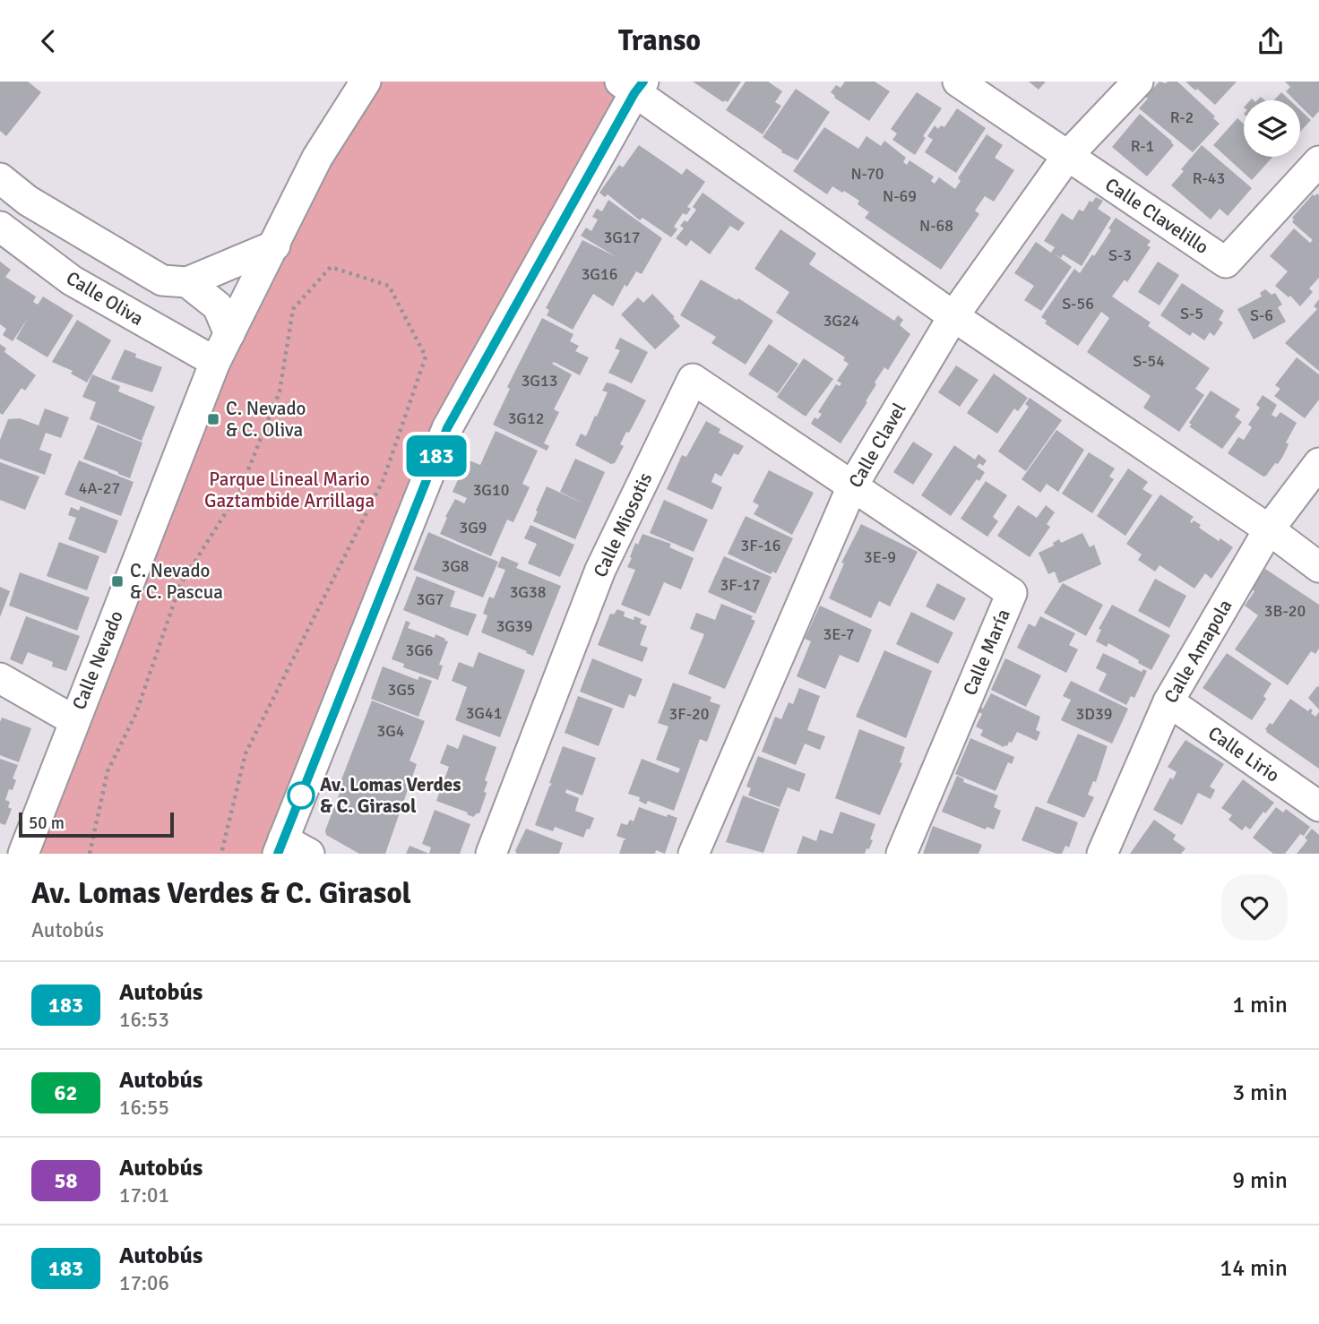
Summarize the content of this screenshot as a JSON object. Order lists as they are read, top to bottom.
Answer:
{
  "streets": {
    "street": [
      "Calle Clavelillo",
      "Calle Oliva",
      "Calle Clavel",
      "Calle Miosotis",
      "Calle Amapola",
      "Calle María",
      "Calle Nevado",
      "Calle Lirio"
    ]
  },
  "crossings": [
    ["Calle Clavelillo", "Calle Clavel"],
    ["Calle Oliva", "Calle Nevado"],
    ["Calle Clavel", "Calle Miosotis"],
    ["Calle Clavel", "Calle María"],
    ["Calle Miosotis", "Calle María"],
    ["Calle Amapola", "Calle Lirio"]
  ],
  "parks": ["Parque Lineal Mario Gaztambide Arrillaga"],
  "places": {
    "transit": ["C. Nevado & C. Oliva", "C. Nevado & C. Pascua"],
    "other": ["Av. Lomas Verdes & C. Girasol"]
  },
  "lines": ["bus line 183"],
  "house_numbers": [
    "R-2",
    "R-1",
    "N-70",
    "R-43",
    "N-69",
    "N-68",
    "3G17",
    "S-3",
    "3G16",
    "S-56",
    "S-5",
    "S-6",
    "3G24",
    "S-54",
    "3G13",
    "3G12",
    "4A-27",
    "3G10",
    "3G9",
    "3F-16",
    "3E-9",
    "3G8",
    "3F-17",
    "3G38",
    "3G7",
    "3B-20",
    "3G39",
    "3E-7",
    "3G6",
    "3G5",
    "3G41",
    "3F-20",
    "3D39",
    "3G4"
  ],
  "scale_bar": "50 m",
  "page": {
    "header": "Transo",
    "on_map": "183",
    "scale": "50 m",
    "heading": ["Av. Lomas Verdes & C. Girasol", "Autobús"],
    "list": [
      {
        "mark": "183",
        "name": "Autobús",
        "note": "16:53",
        "value": "1 min"
      },
      {
        "mark": "62",
        "name": "Autobús",
        "note": "16:55",
        "value": "3 min"
      },
      {
        "mark": "58",
        "name": "Autobús",
        "note": "17:01",
        "value": "9 min"
      },
      {
        "mark": "183",
        "name": "Autobús",
        "note": "17:06",
        "value": "14 min"
      }
    ]
  }
}
